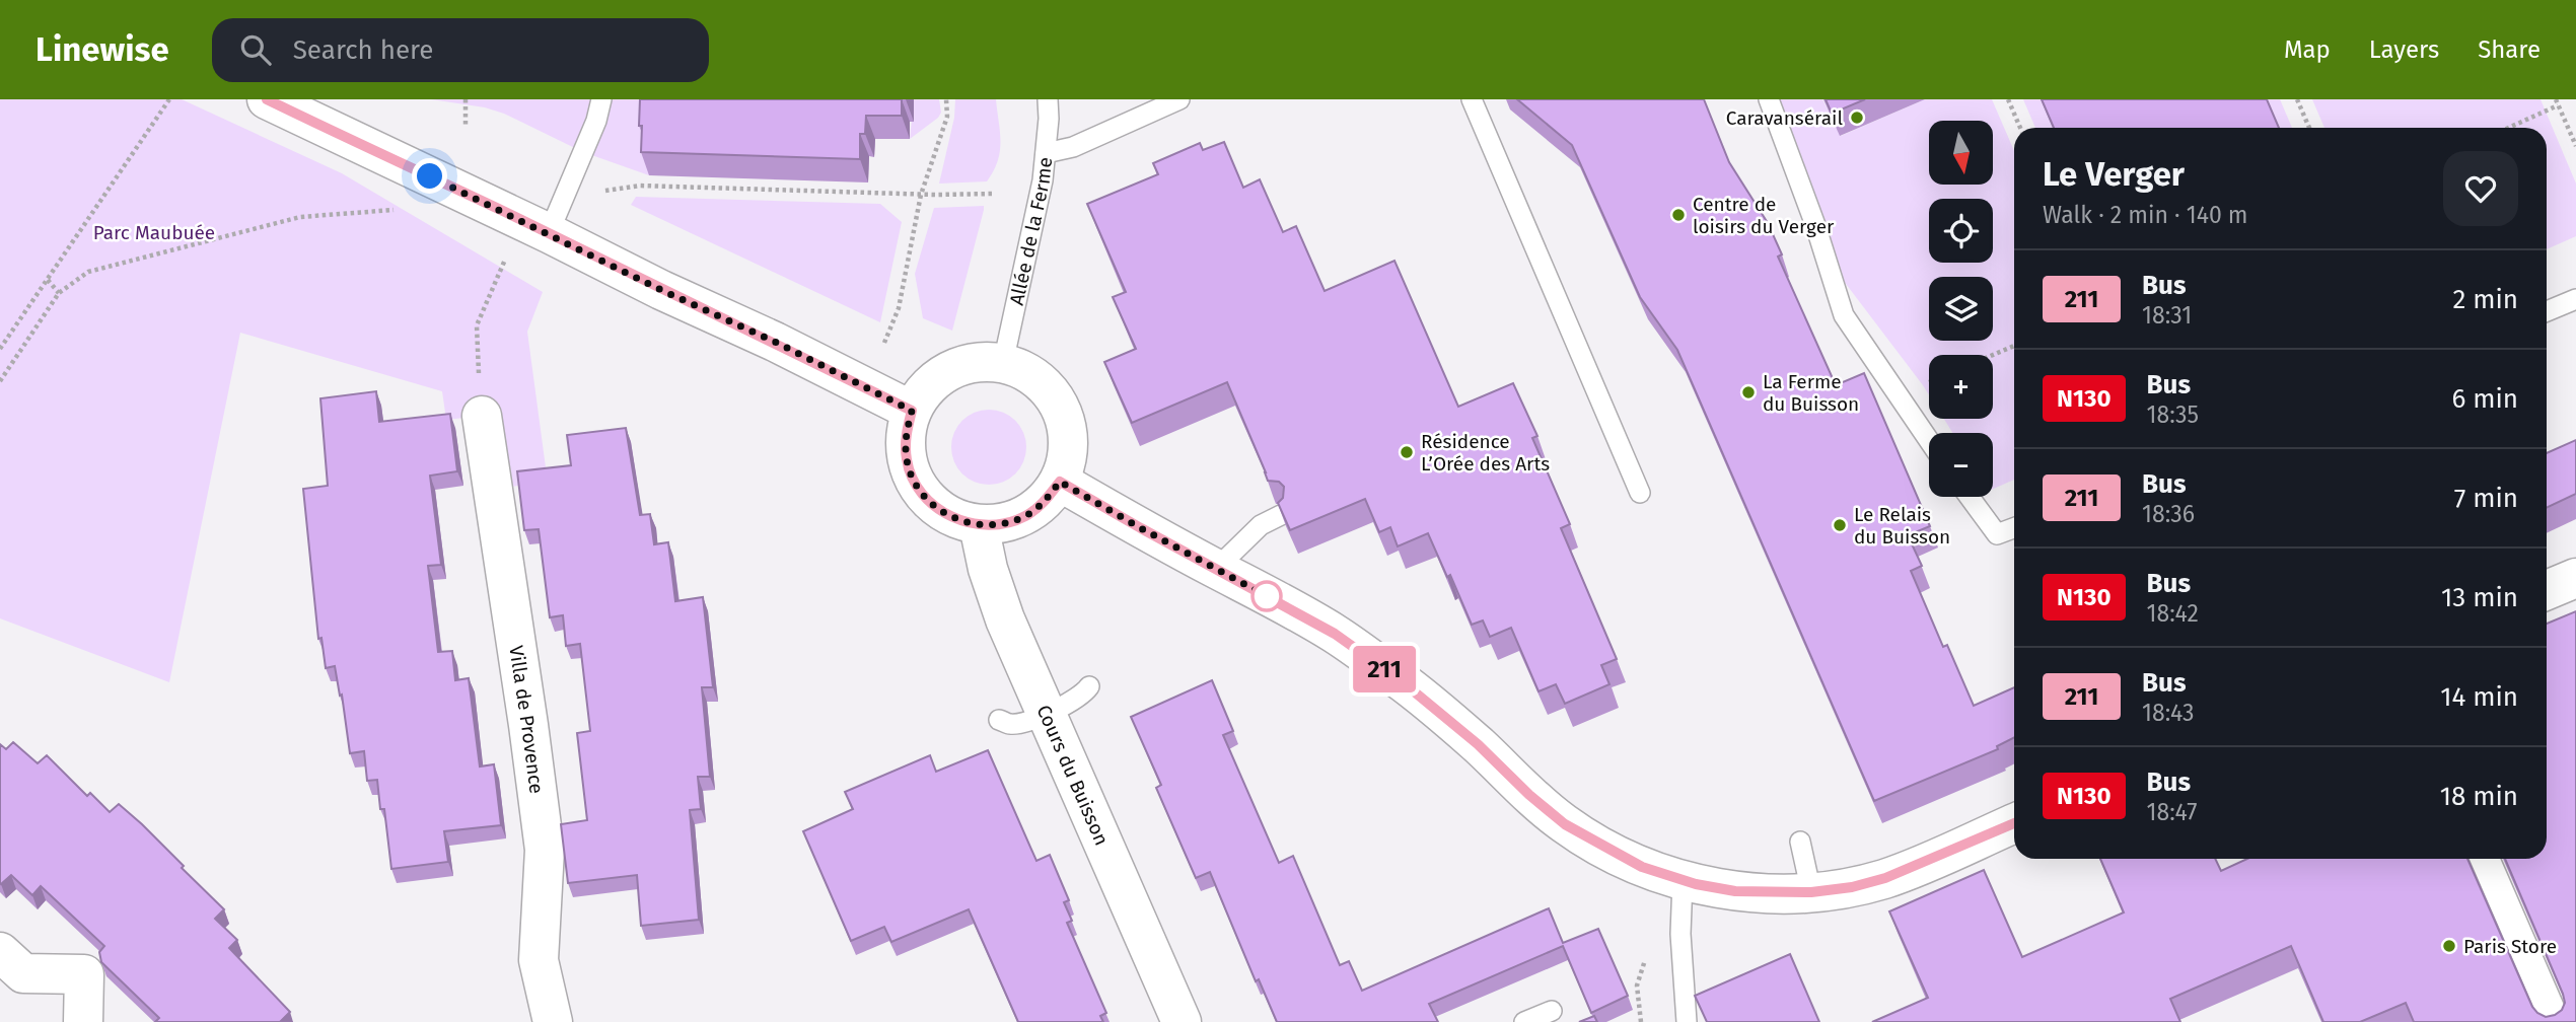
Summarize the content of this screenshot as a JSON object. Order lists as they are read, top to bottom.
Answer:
{
  "streets": {
    "street": ["Villa de Provence", "Cours du Buisson"],
    "lane": ["Allée de la Ferme"]
  },
  "crossings": [
    ["Allée de la Ferme", "Cours du Buisson"]
  ],
  "parks": ["Parc Maubuée"],
  "places": [
    "Caravansérail",
    "Centre de loisirs du Verger",
    "La Ferme du Buisson",
    "Résidence L’Orée des Arts",
    "Le Relais du Buisson",
    "Paris Store"
  ],
  "lines": ["bus line 211"],
  "north": "bottom",
  "page": {
    "header": "Linewise",
    "search": "Search here",
    "nav": ["Map", "Layers", "Share"],
    "on_map": "211",
    "map_buttons": ["+", "−"],
    "heading": ["Le Verger", "Walk · 2 min · 140 m"],
    "list": [
      {
        "mark": "211",
        "name": "Bus",
        "note": "18:31",
        "value": "2 min"
      },
      {
        "mark": "N130",
        "name": "Bus",
        "note": "18:35",
        "value": "6 min"
      },
      {
        "mark": "211",
        "name": "Bus",
        "note": "18:36",
        "value": "7 min"
      },
      {
        "mark": "N130",
        "name": "Bus",
        "note": "18:42",
        "value": "13 min"
      },
      {
        "mark": "211",
        "name": "Bus",
        "note": "18:43",
        "value": "14 min"
      },
      {
        "mark": "N130",
        "name": "Bus",
        "note": "18:47",
        "value": "18 min"
      }
    ]
  }
}
